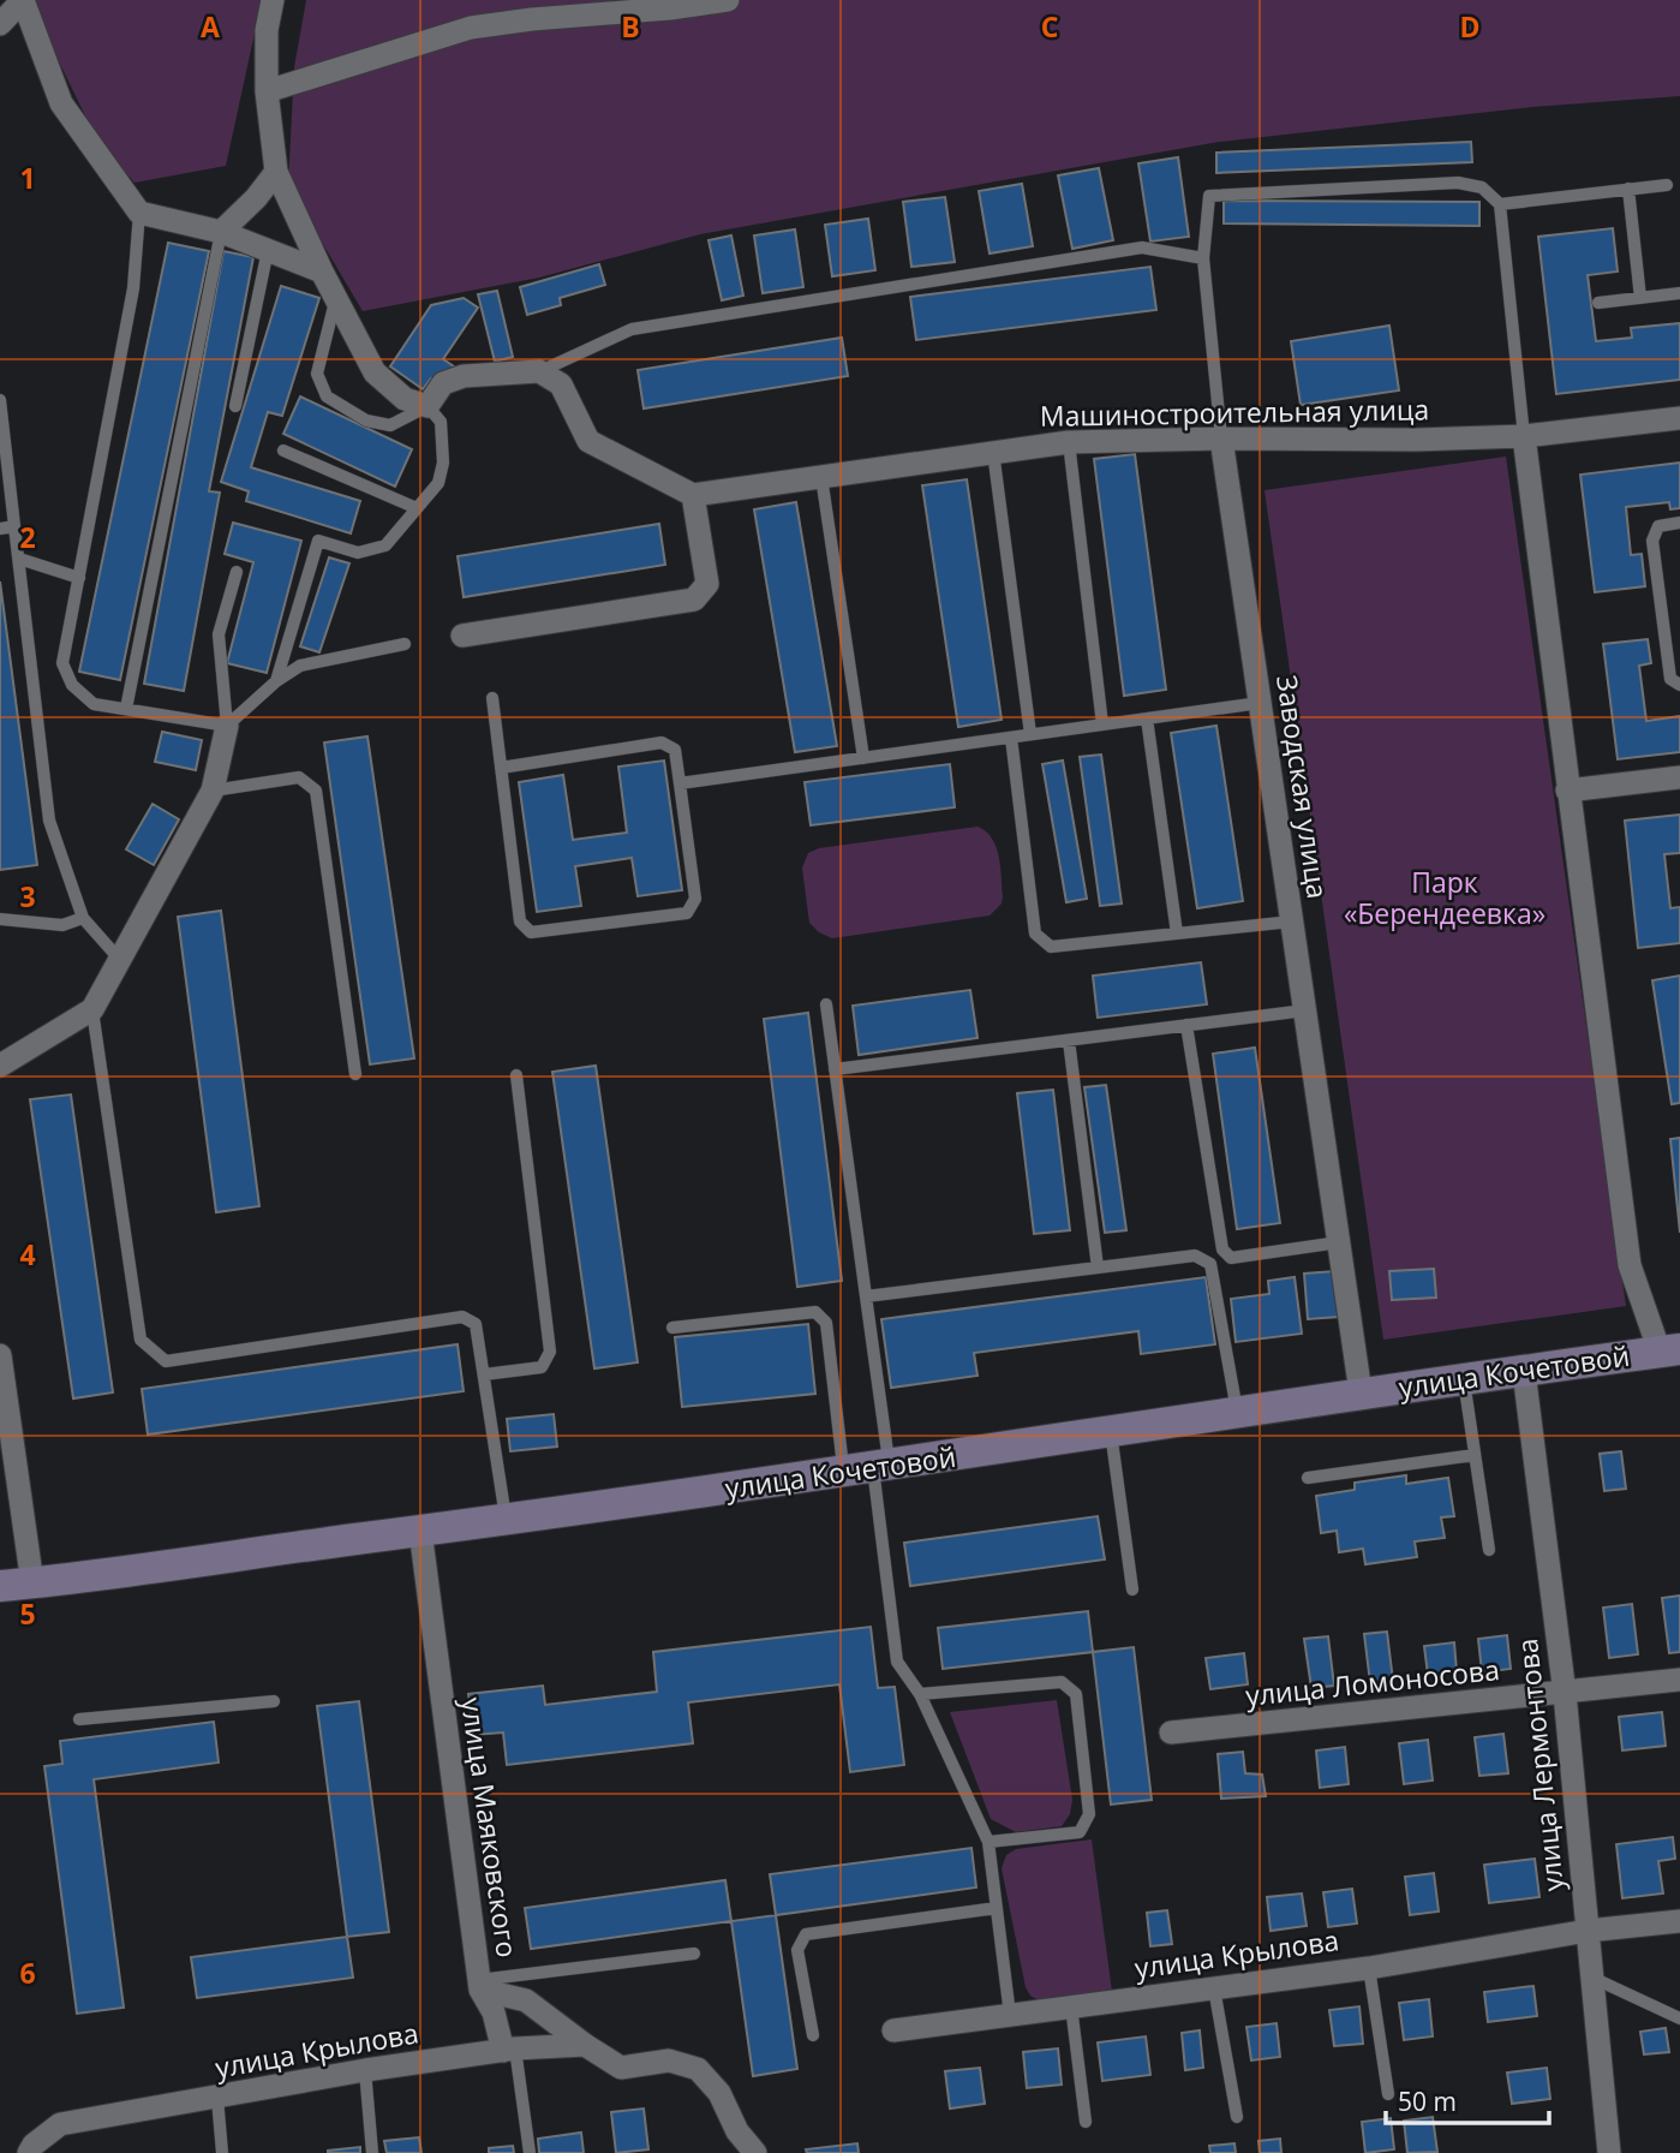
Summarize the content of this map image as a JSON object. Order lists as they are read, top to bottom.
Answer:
{
  "streets": {
    "main road": ["улица Кочетовой"],
    "street": [
      "Машиностроительная улица",
      "Заводская улица",
      "улица Ломоносова",
      "улица Лермонтова",
      "улица Маяковского",
      "улица Крылова"
    ]
  },
  "crossings": [
    ["Машиностроительная улица", "Заводская улица"],
    ["Заводская улица", "улица Кочетовой"],
    ["улица Кочетовой", "улица Лермонтова"],
    ["улица Кочетовой", "улица Маяковского"],
    ["улица Ломоносова", "улица Лермонтова"],
    ["улица Лермонтова", "улица Крылова"],
    ["улица Маяковского", "улица Крылова"]
  ],
  "parks": ["Парк «Берендеевка»"],
  "scale_bar": "50 m",
  "grid": {
    "columns": [
      "A",
      "B",
      "C",
      "D"
    ],
    "rows": [
      "1",
      "2",
      "3",
      "4",
      "5",
      "6"
    ]
  }
}
